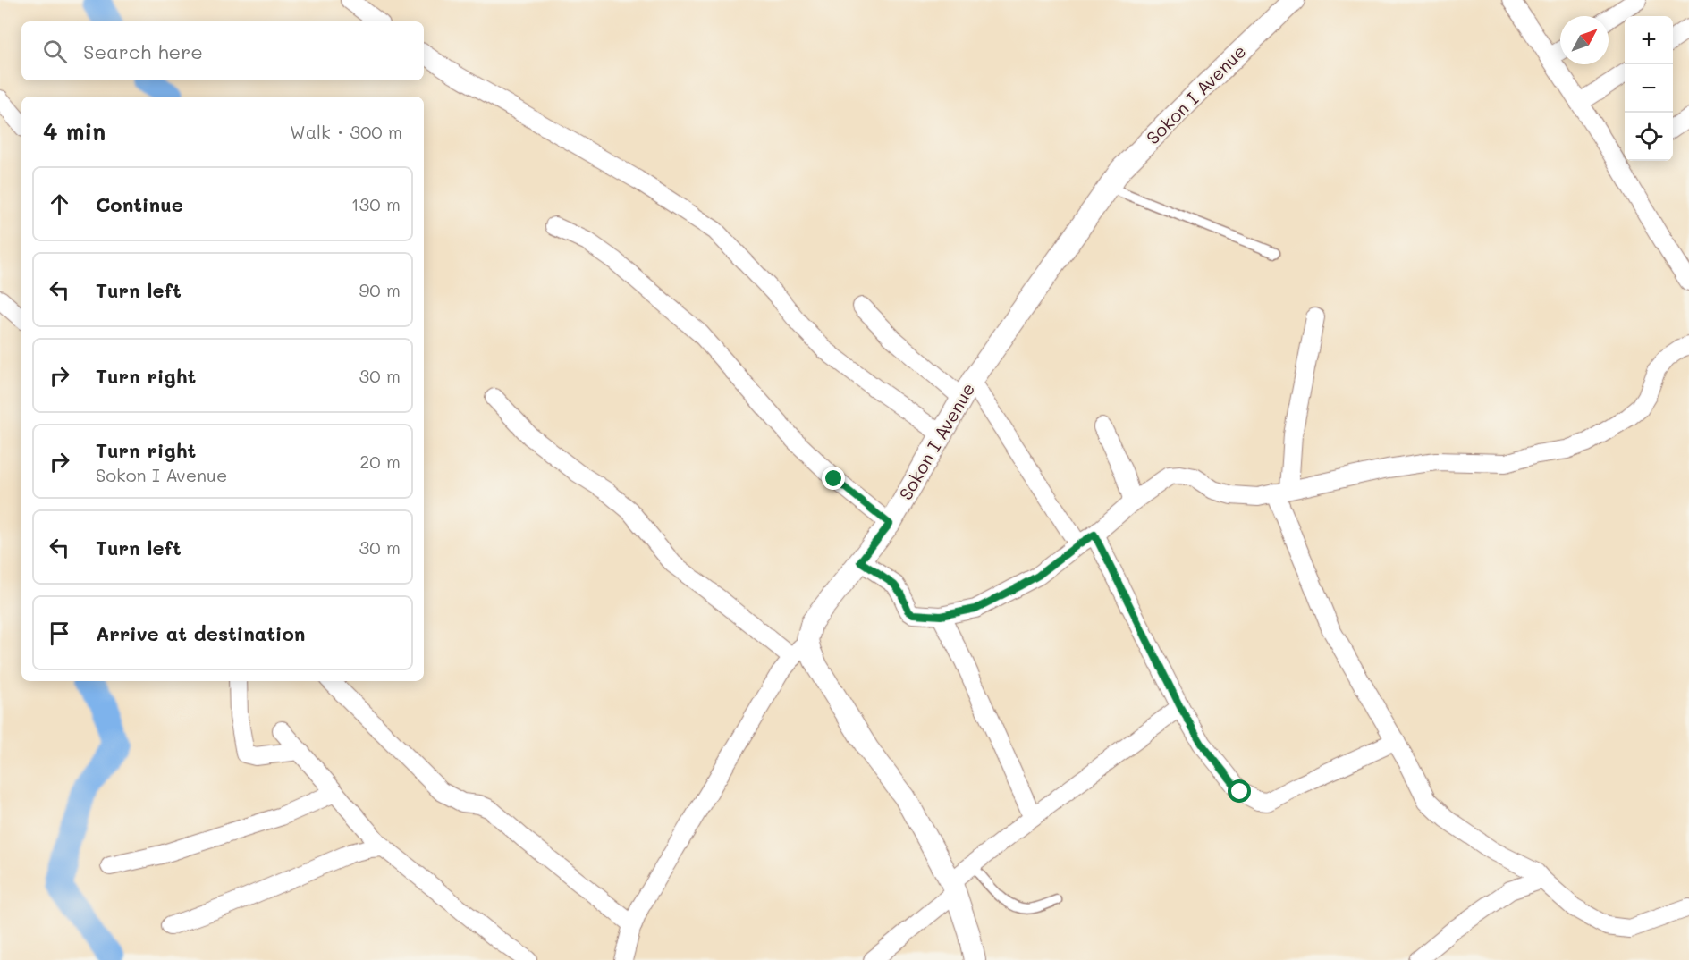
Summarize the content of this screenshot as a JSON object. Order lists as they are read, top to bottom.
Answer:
{
  "streets": {
    "street": ["Sokon I Avenue"]
  },
  "north": "top right",
  "page": {
    "map_buttons": ["+", "−"],
    "search": "Search here",
    "heading": ["4 min", "Walk · 300 m"],
    "list": [
      ["Continue", "130 m"],
      ["Turn left", "90 m"],
      ["Turn right", "30 m"],
      ["Turn right", "Sokon I Avenue", "20 m"],
      ["Turn left", "30 m"],
      "Arrive at destination"
    ]
  }
}
